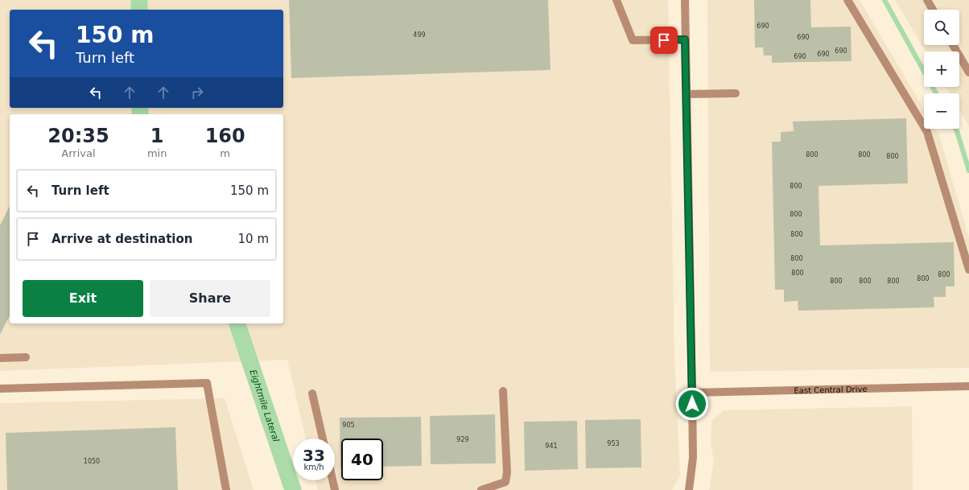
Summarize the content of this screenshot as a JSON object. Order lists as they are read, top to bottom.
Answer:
{
  "streets": {
    "street": ["East Central Drive"]
  },
  "water": ["Eightmile Lateral"],
  "house_numbers": [
    "690",
    "499",
    "690",
    "690",
    "690",
    "690",
    "800",
    "800",
    "800",
    "800",
    "800",
    "800",
    "800",
    "800",
    "800",
    "800",
    "800",
    "800",
    "800",
    "905",
    "929",
    "953",
    "941",
    "1050"
  ],
  "page": {
    "map_buttons": ["+", "−"],
    "turn": ["150 m", "Turn left"],
    "eta": [
      "20:35",
      "Arrival",
      "1",
      "min",
      "160",
      "m"
    ],
    "list": [
      {
        "name": "Turn left",
        "value": "150 m"
      },
      {
        "name": "Arrive at destination",
        "value": "10 m"
      }
    ],
    "buttons": ["Exit", "Share"],
    "speed": "33 km/h",
    "limit": "40"
  }
}
